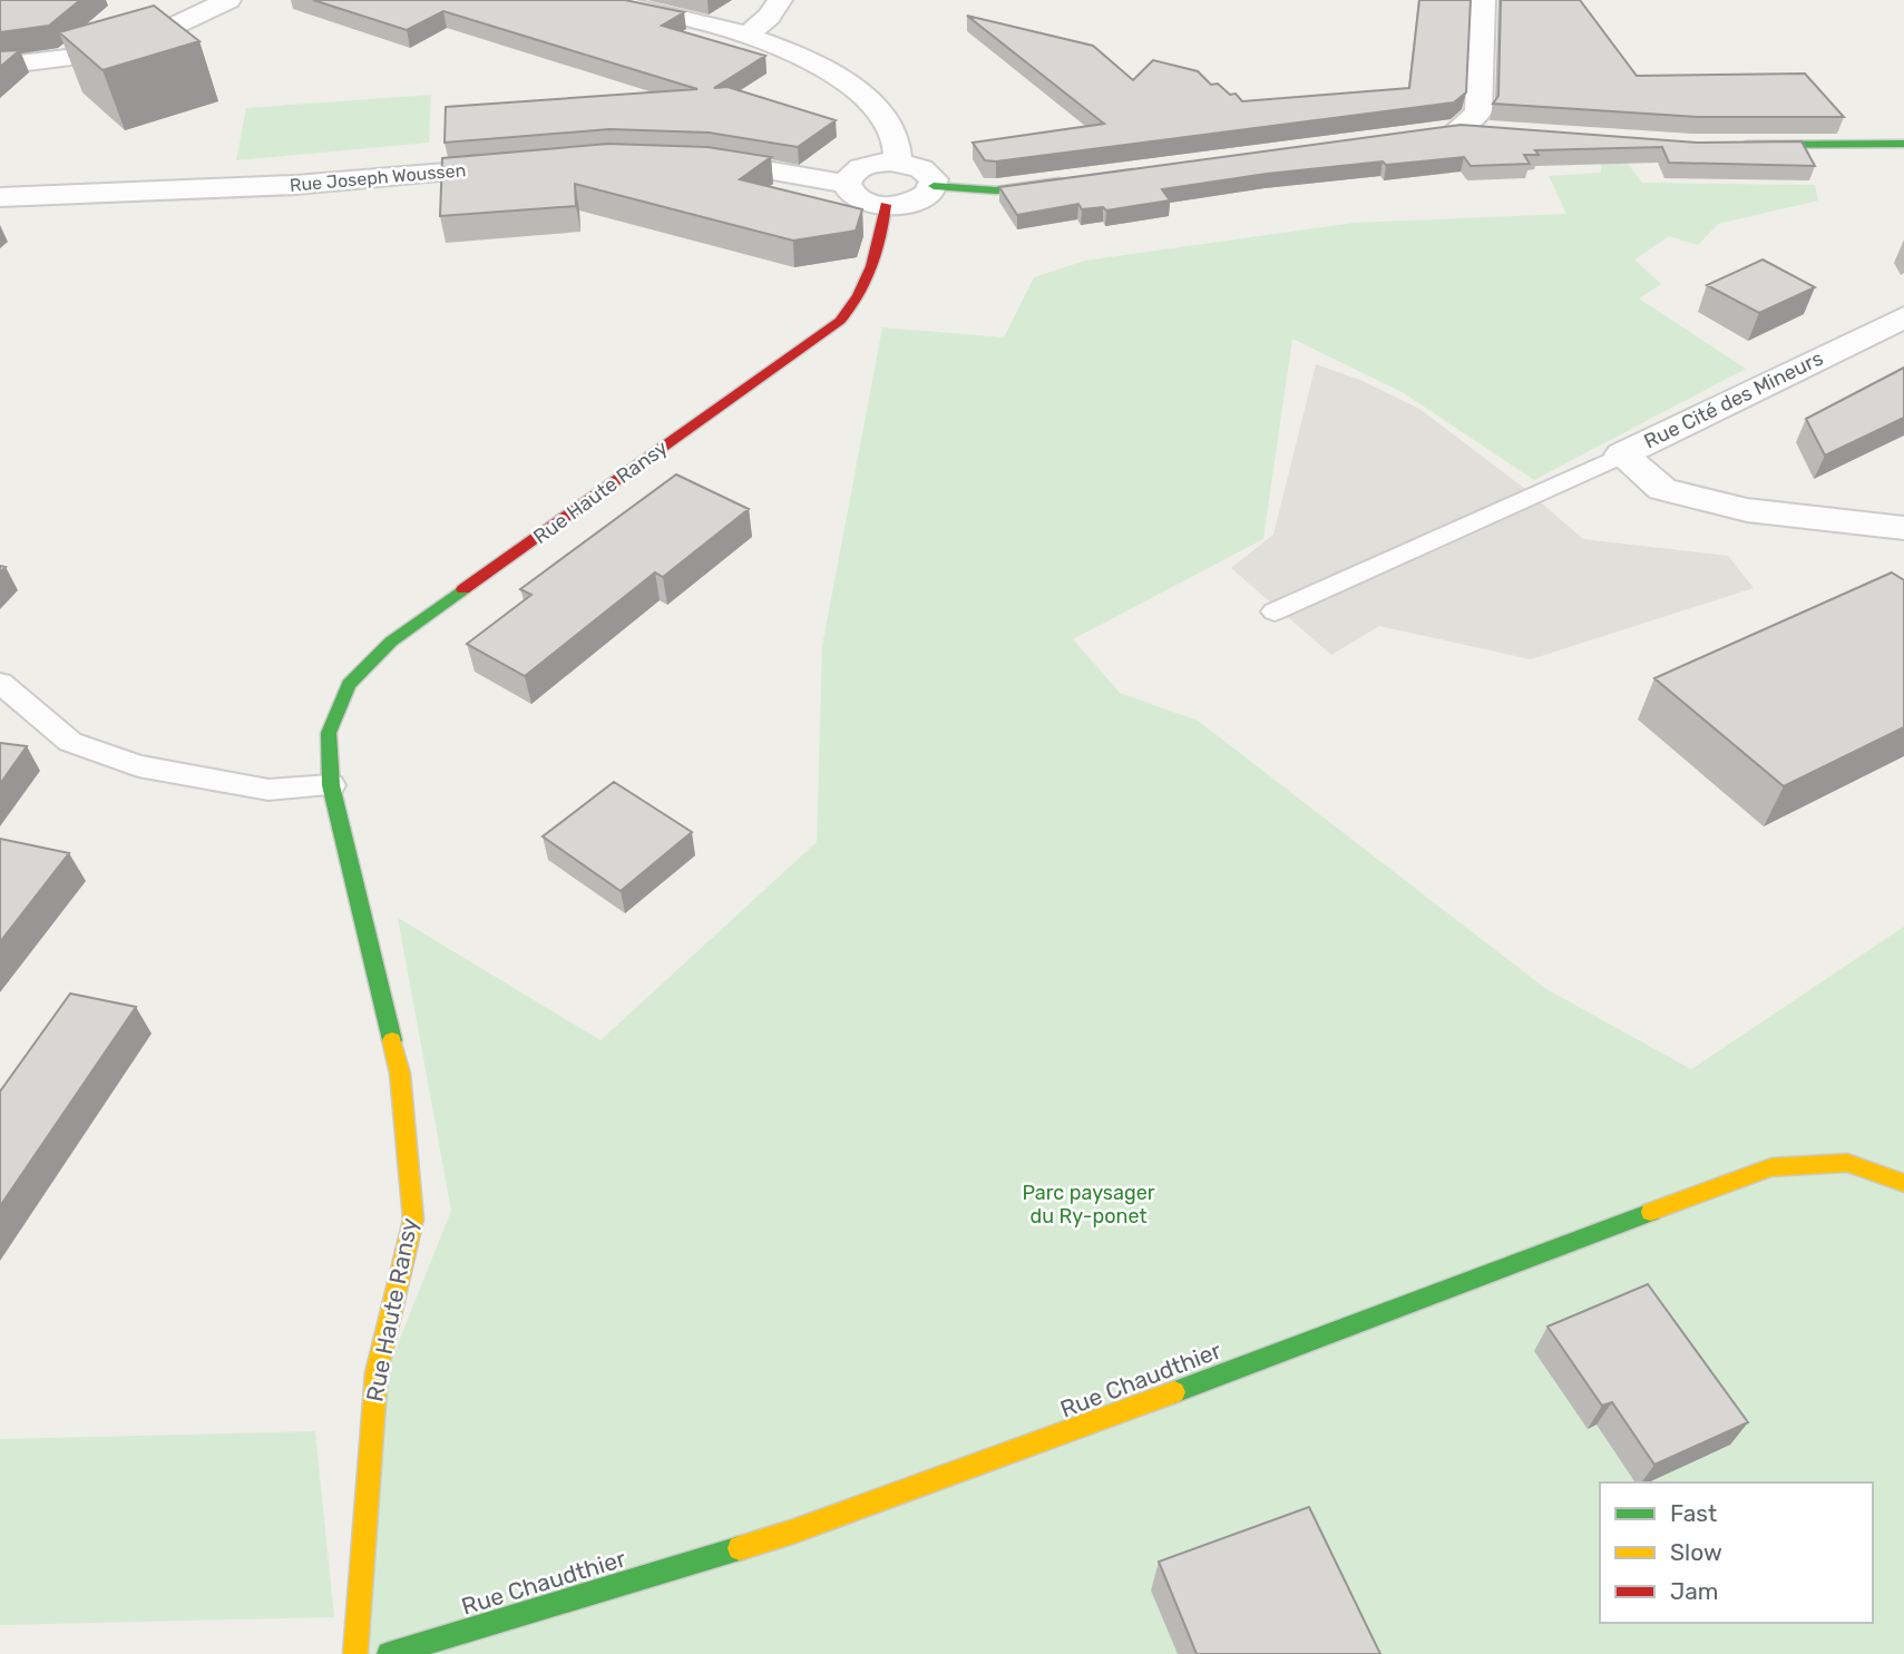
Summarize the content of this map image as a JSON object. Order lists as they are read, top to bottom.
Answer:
{
  "streets": {
    "street": [
      "Rue Joseph Woussen",
      "Rue Cité des Mineurs",
      "Rue Haute Ransy",
      "Rue Chaudthier"
    ]
  },
  "parks": ["Parc paysager du Ry-ponet"],
  "legend": ["Fast", "Slow", "Jam"]
}
